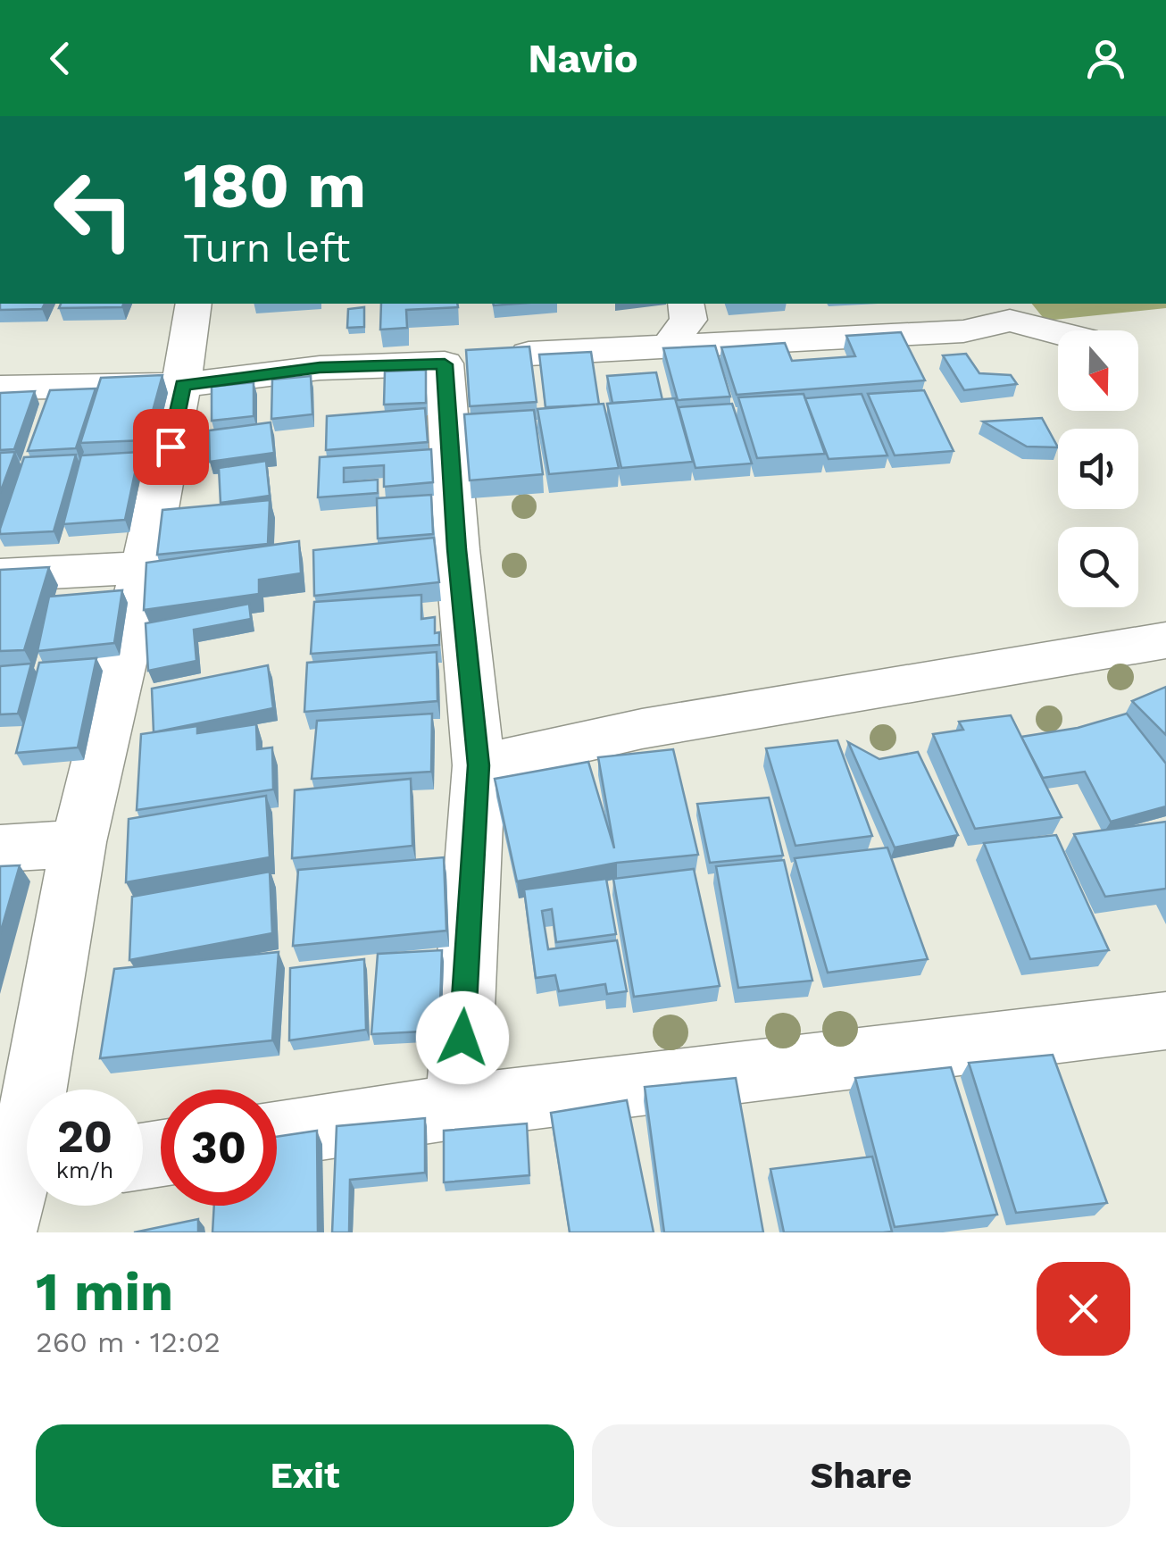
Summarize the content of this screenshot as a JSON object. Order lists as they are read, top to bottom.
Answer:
{
  "north": "bottom",
  "page": {
    "header": "Navio",
    "turn": ["180 m", "Turn left"],
    "speed": "20 km/h",
    "limit": "30",
    "heading": ["1 min", "260 m · 12:02"],
    "buttons": ["Exit", "Share"]
  }
}
